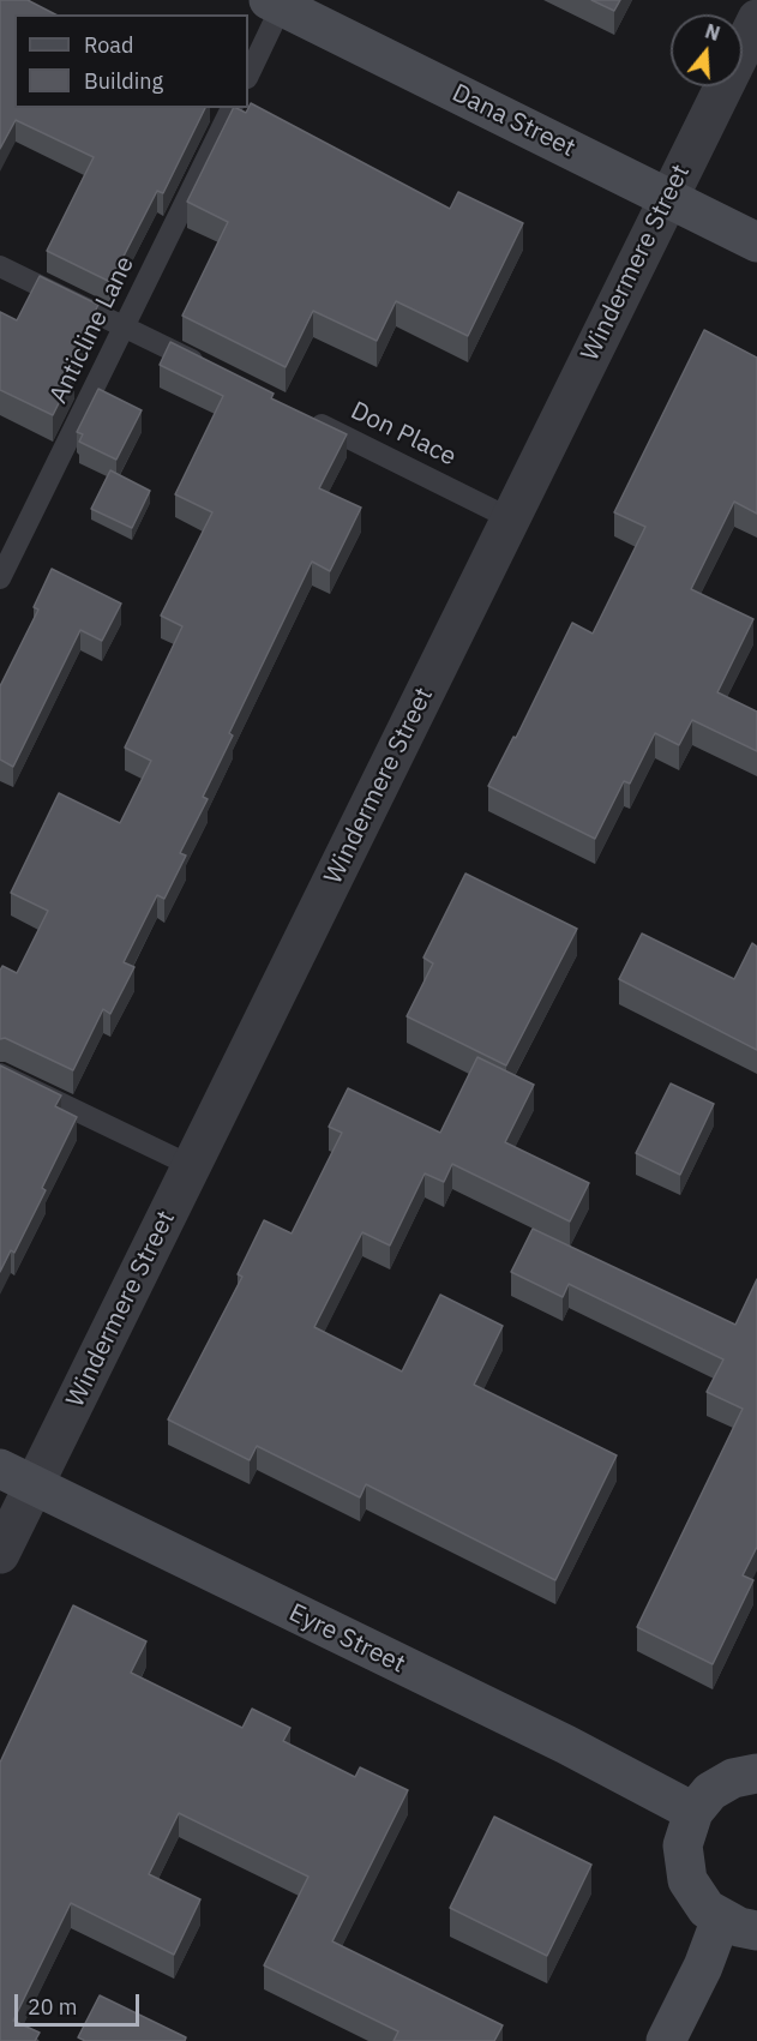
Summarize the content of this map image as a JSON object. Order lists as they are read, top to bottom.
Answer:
{
  "streets": {
    "main road": ["Dana Street", "Eyre Street"],
    "street": ["Windermere Street"],
    "lane": ["Anticline Lane", "Don Place"]
  },
  "crossings": [
    ["Dana Street", "Windermere Street"],
    ["Windermere Street", "Don Place"],
    ["Windermere Street", "Eyre Street"]
  ],
  "legend": ["Road", "Building"],
  "scale_bar": "20 m",
  "north": "top"
}
